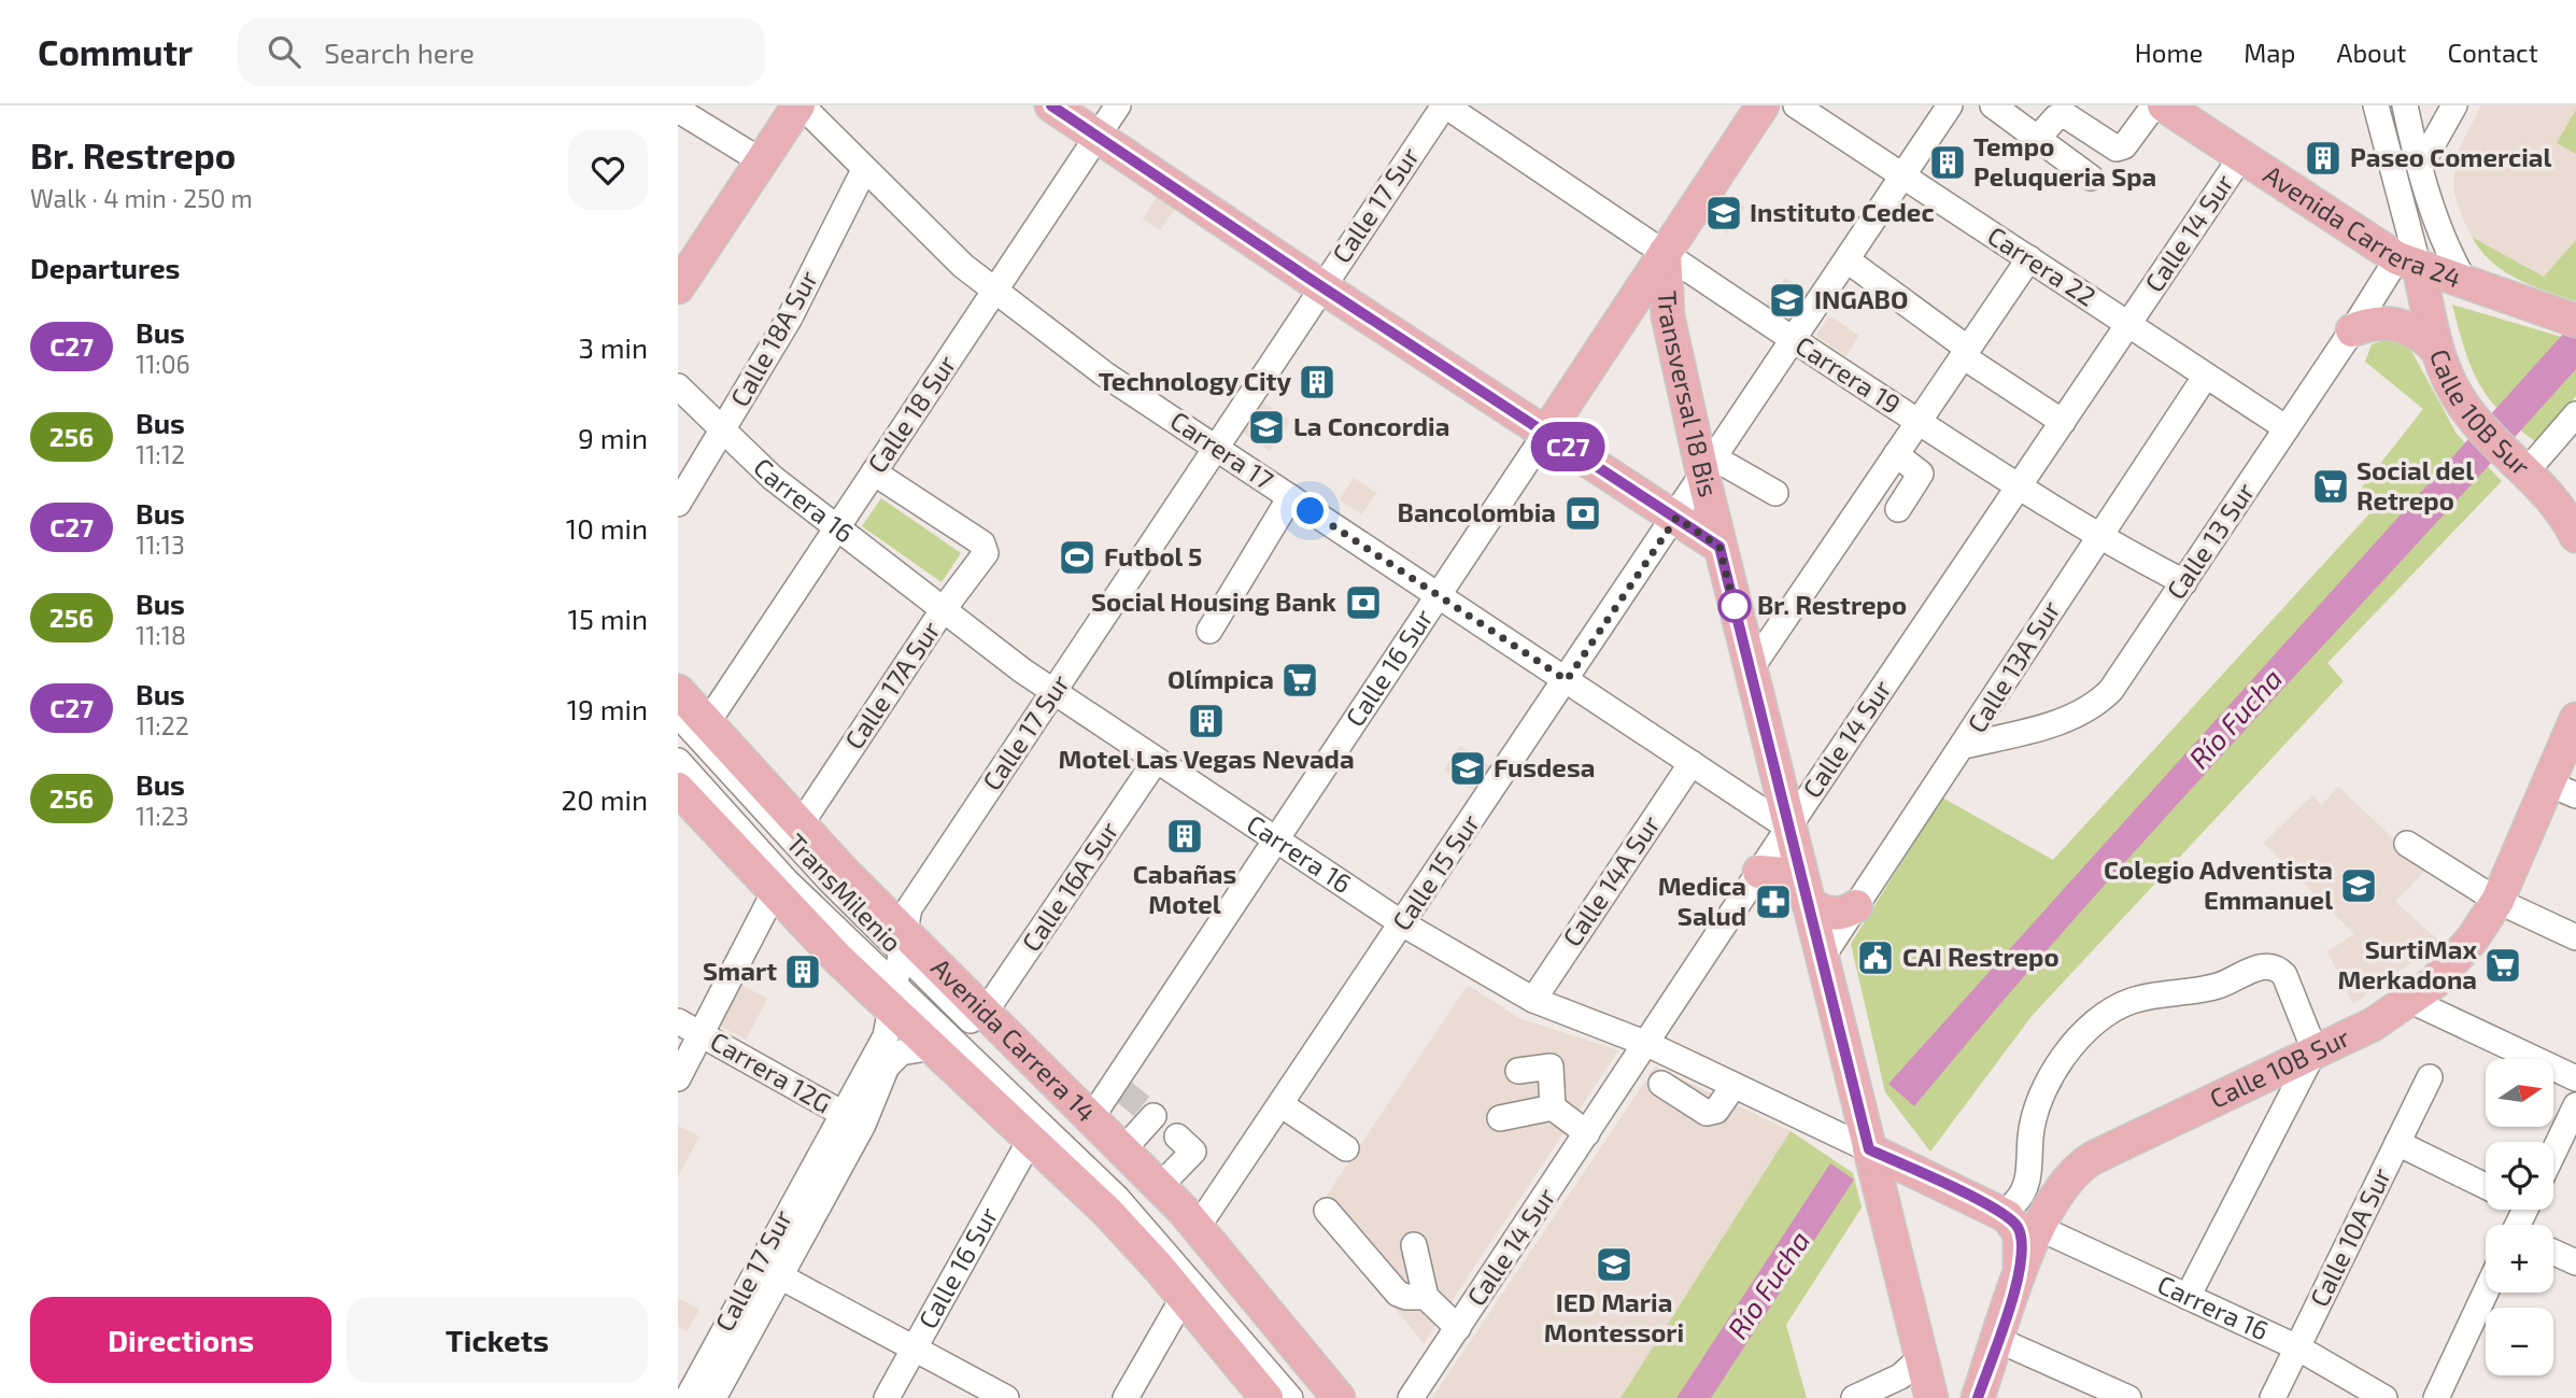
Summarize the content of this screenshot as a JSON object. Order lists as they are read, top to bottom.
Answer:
{
  "streets": {
    "main road": [
      "Avenida Carrera 24",
      "Transversal 18 Bis",
      "Calle 10B Sur",
      "Carrera 16",
      "Calle 16 Sur",
      "Avenida Carrera 14"
    ],
    "street": [
      "Calle 17 Sur",
      "Calle 14 Sur",
      "Carrera 22",
      "Calle 18A Sur",
      "Carrera 19",
      "Calle 18 Sur",
      "Carrera 17",
      "Calle 13 Sur",
      "Calle 13A Sur",
      "Calle 17A Sur",
      "Calle 15 Sur",
      "Calle 14A Sur",
      "Calle 16A Sur",
      "TransMilenio",
      "Carrera 12G",
      "Calle 10A Sur"
    ]
  },
  "crossings": [
    ["Calle 17 Sur", "Carrera 19"],
    ["Calle 17 Sur", "Carrera 17"],
    ["Calle 17 Sur", "Carrera 16"],
    ["Calle 17 Sur", "TransMilenio"],
    ["Calle 17 Sur", "Avenida Carrera 14"],
    ["Calle 17 Sur", "Carrera 12G"],
    ["Avenida Carrera 24", "Calle 14 Sur"],
    ["Avenida Carrera 24", "Calle 10B Sur"],
    ["Avenida Carrera 24", "Calle 13 Sur"],
    ["Calle 14 Sur", "Carrera 22"],
    ["Calle 14 Sur", "Carrera 19"],
    ["Calle 14 Sur", "Transversal 18 Bis"],
    ["Calle 14 Sur", "Carrera 17"],
    ["Calle 14 Sur", "Carrera 16"],
    ["Carrera 22", "Calle 13 Sur"],
    ["Carrera 22", "Calle 13A Sur"],
    ["Carrera 22", "Calle 15 Sur"],
    ["Calle 18A Sur", "Carrera 17"],
    ["Calle 18A Sur", "Carrera 16"],
    ["Carrera 19", "Transversal 18 Bis"],
    ["Carrera 19", "Calle 13 Sur"],
    ["Carrera 19", "Calle 13A Sur"],
    ["Carrera 19", "Calle 16 Sur"],
    ["Carrera 19", "Calle 15 Sur"],
    ["Transversal 18 Bis", "Carrera 17"],
    ["Transversal 18 Bis", "Carrera 16"],
    ["Transversal 18 Bis", "Calle 13A Sur"],
    ["Transversal 18 Bis", "Calle 16 Sur"],
    ["Transversal 18 Bis", "Calle 15 Sur"],
    ["Calle 10B Sur", "Carrera 16"],
    ["Calle 10B Sur", "Calle 13 Sur"],
    ["Calle 18 Sur", "Carrera 17"],
    ["Calle 18 Sur", "Carrera 16"],
    ["Calle 18 Sur", "Calle 17A Sur"],
    ["Calle 18 Sur", "TransMilenio"],
    ["Calle 18 Sur", "Avenida Carrera 14"],
    ["Carrera 17", "Calle 16 Sur"],
    ["Carrera 17", "Calle 15 Sur"],
    ["Carrera 17", "Calle 14A Sur"],
    ["Carrera 16", "Calle 16 Sur"],
    ["Carrera 16", "Calle 17A Sur"],
    ["Carrera 16", "Calle 15 Sur"],
    ["Carrera 16", "Calle 14A Sur"],
    ["Carrera 16", "Calle 16A Sur"],
    ["Carrera 16", "Calle 10A Sur"],
    ["Calle 13 Sur", "Calle 13A Sur"],
    ["Calle 16 Sur", "Avenida Carrera 14"],
    ["Calle 17A Sur", "Avenida Carrera 14"],
    ["Calle 15 Sur", "Avenida Carrera 14"],
    ["Calle 16A Sur", "Avenida Carrera 14"],
    ["TransMilenio", "Avenida Carrera 14"]
  ],
  "water": ["Río Fucha"],
  "places": {
    "building": [
      "Paseo Comercial",
      "Tempo Peluqueria Spa",
      "Technology City",
      "Motel Las Vegas Nevada",
      "Cabañas Motel",
      "Smart"
    ],
    "school or university": [
      "Instituto Cedec",
      "INGABO",
      "La Concordia",
      "Fusdesa",
      "Colegio Adventista Emmanuel",
      "IED Maria Montessori"
    ],
    "supermarket": ["Social del Retrepo", "Olímpica", "SurtiMax Merkadona"],
    "bank": ["Bancolombia", "Social Housing Bank"],
    "sports": ["Futbol 5"],
    "other": ["Br. Restrepo"],
    "pharmacy": ["Medica Salud"],
    "public building": ["CAI Restrepo"]
  },
  "lines": ["bus line C27"],
  "north": "right",
  "page": {
    "header": "Commutr",
    "search": "Search here",
    "nav": [
      "Home",
      "Map",
      "About",
      "Contact"
    ],
    "heading": [
      ["Br. Restrepo", "Walk · 4 min · 250 m"],
      "Departures"
    ],
    "on_map": "C27",
    "list": [
      {
        "mark": "C27",
        "name": "Bus",
        "note": "11:06",
        "value": "3 min"
      },
      {
        "mark": "256",
        "name": "Bus",
        "note": "11:12",
        "value": "9 min"
      },
      {
        "mark": "C27",
        "name": "Bus",
        "note": "11:13",
        "value": "10 min"
      },
      {
        "mark": "256",
        "name": "Bus",
        "note": "11:18",
        "value": "15 min"
      },
      {
        "mark": "C27",
        "name": "Bus",
        "note": "11:22",
        "value": "19 min"
      },
      {
        "mark": "256",
        "name": "Bus",
        "note": "11:23",
        "value": "20 min"
      }
    ],
    "map_buttons": ["+", "−"],
    "buttons": ["Directions", "Tickets"]
  }
}
